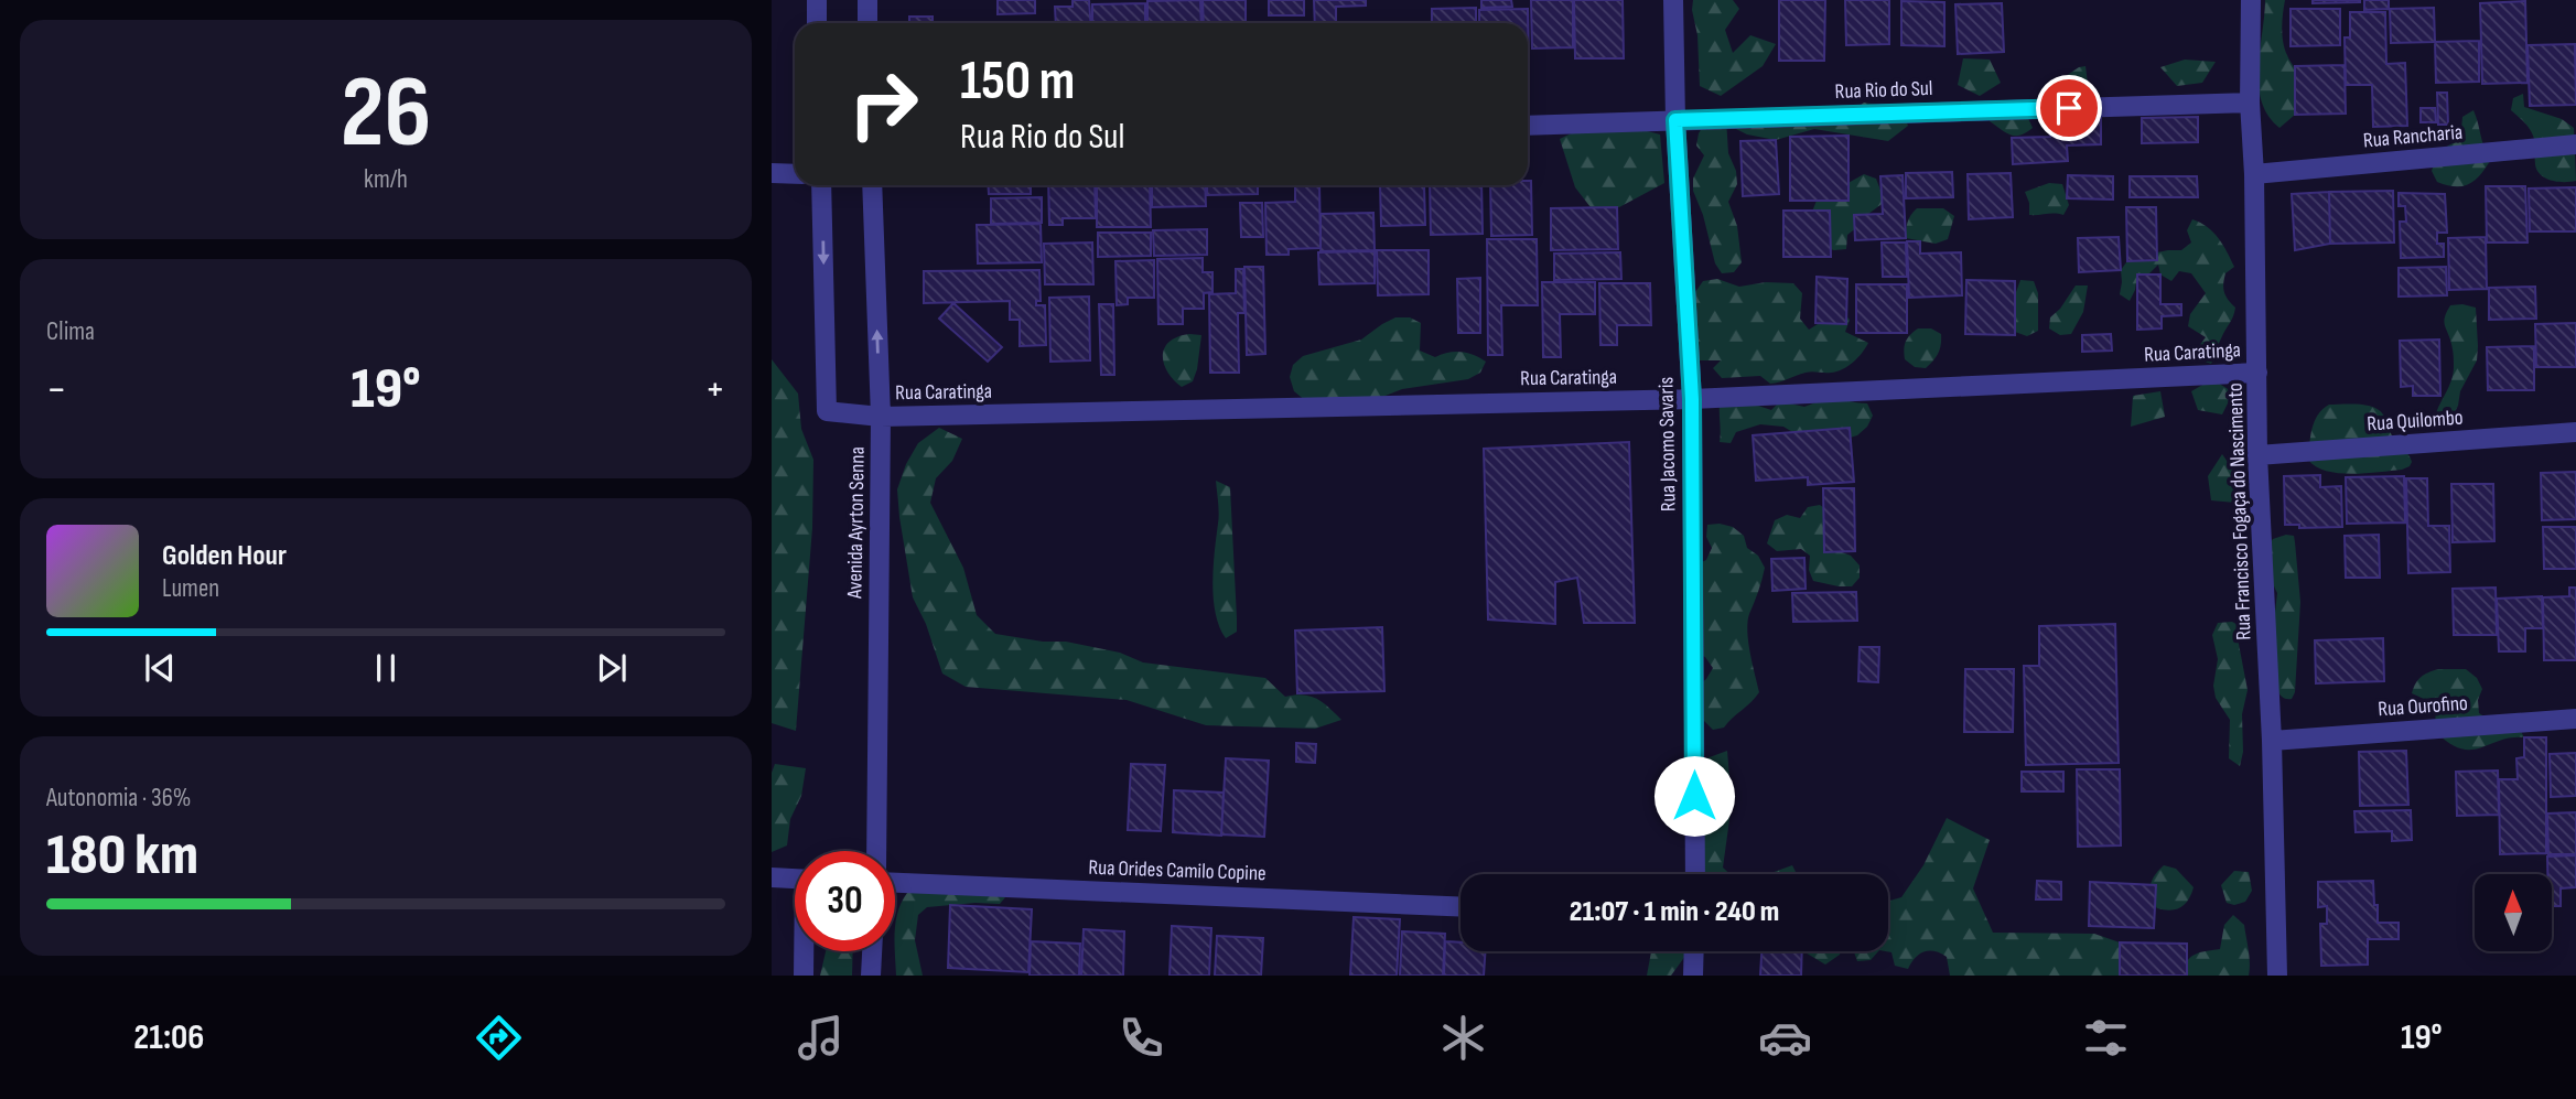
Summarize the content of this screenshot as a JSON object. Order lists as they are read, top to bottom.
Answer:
{
  "streets": {
    "street": [
      "Rua Rio do Sul",
      "Rua Rancharia",
      "Rua Caratinga",
      "Rua Quilombo",
      "Rua Jacomo Savaris",
      "Rua Francisco Fogaça do Nascimento",
      "Avenida Ayrton Senna",
      "Rua Ourofino",
      "Rua Orides Camilo Copine"
    ]
  },
  "crossings": [
    ["Rua Rio do Sul", "Rua Jacomo Savaris"],
    ["Rua Rio do Sul", "Rua Francisco Fogaça do Nascimento"],
    ["Rua Rancharia", "Rua Francisco Fogaça do Nascimento"],
    ["Rua Caratinga", "Rua Jacomo Savaris"],
    ["Rua Caratinga", "Rua Francisco Fogaça do Nascimento"],
    ["Rua Caratinga", "Avenida Ayrton Senna"],
    ["Rua Quilombo", "Rua Francisco Fogaça do Nascimento"],
    ["Rua Francisco Fogaça do Nascimento", "Rua Ourofino"]
  ],
  "north": "top",
  "page": {
    "tile": [
      ["26", "km/h"],
      "Clima",
      ["Autonomia · 36%", "180 km"]
    ],
    "turn": ["150 m", "Rua Rio do Sul"],
    "heat": ["−", "19°", "+"],
    "song": ["Golden Hour", "Lumen"],
    "limit": "30",
    "trip": "21:07 · 1 min · 240 m",
    "tabs": ["21:06", "19°"]
  }
}
